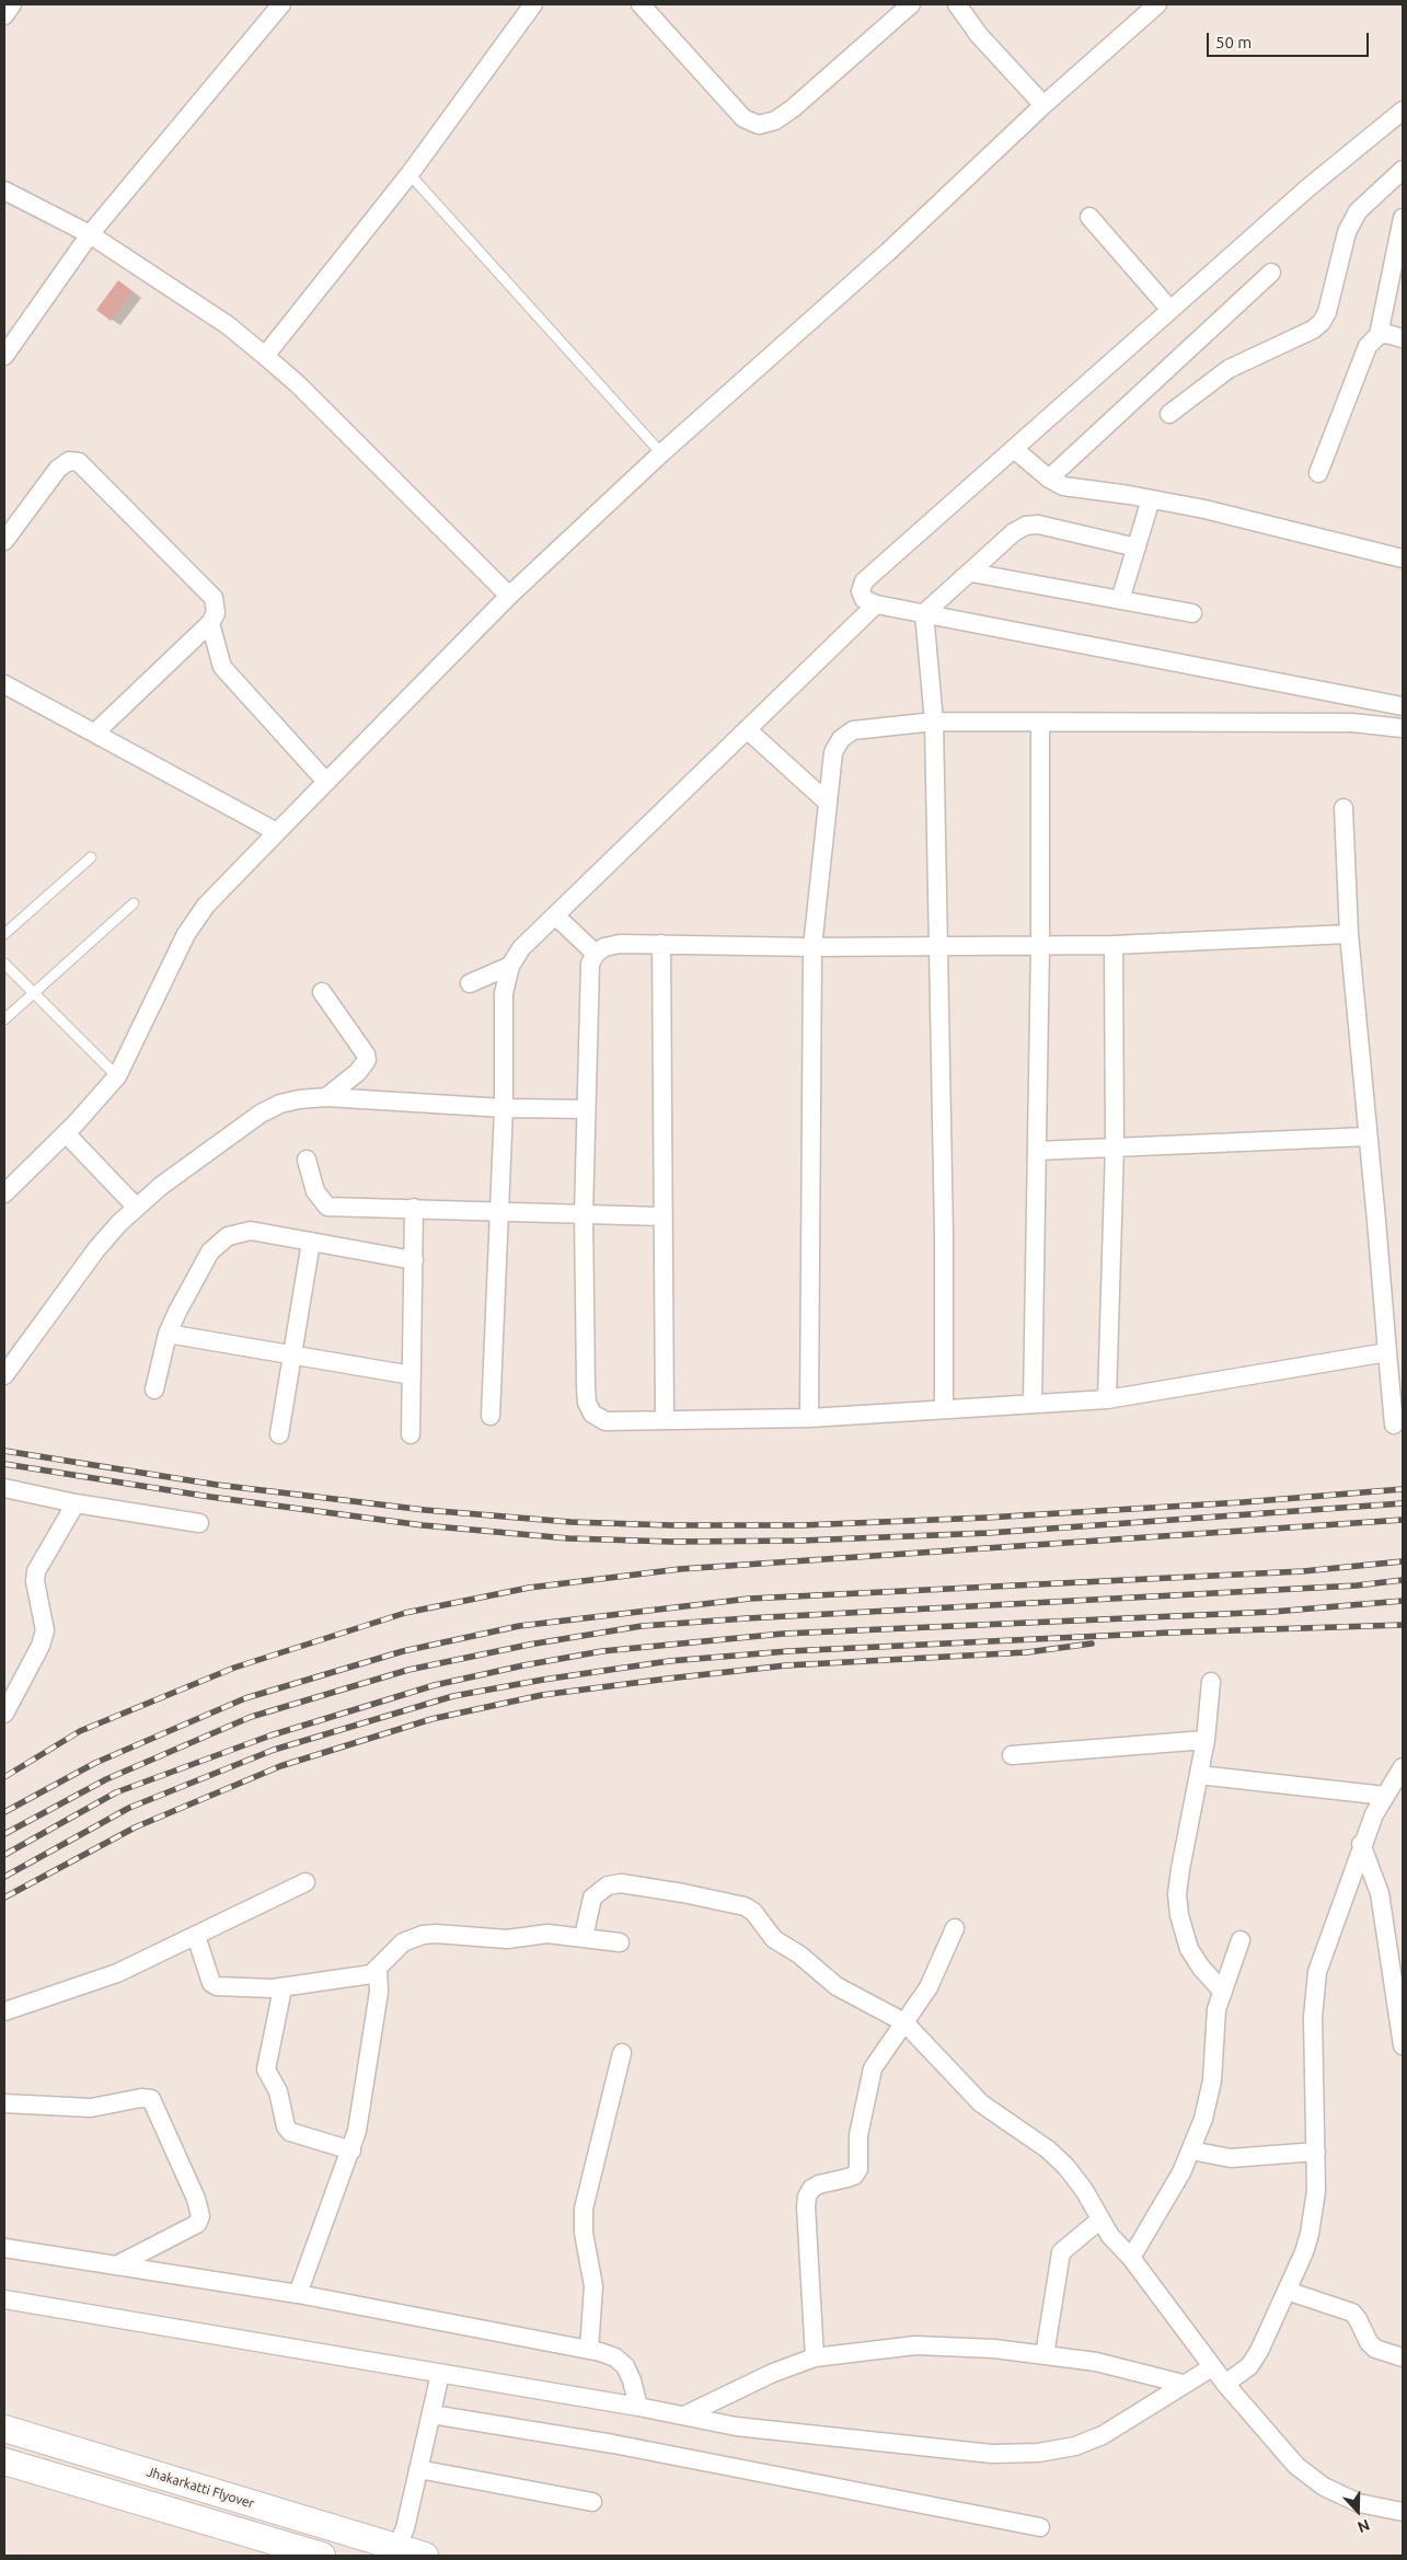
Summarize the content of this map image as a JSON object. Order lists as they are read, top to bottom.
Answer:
{
  "streets": {
    "main road": ["Jhakarkatti Flyover"]
  },
  "scale_bar": "50 m",
  "north": "bottom"
}
